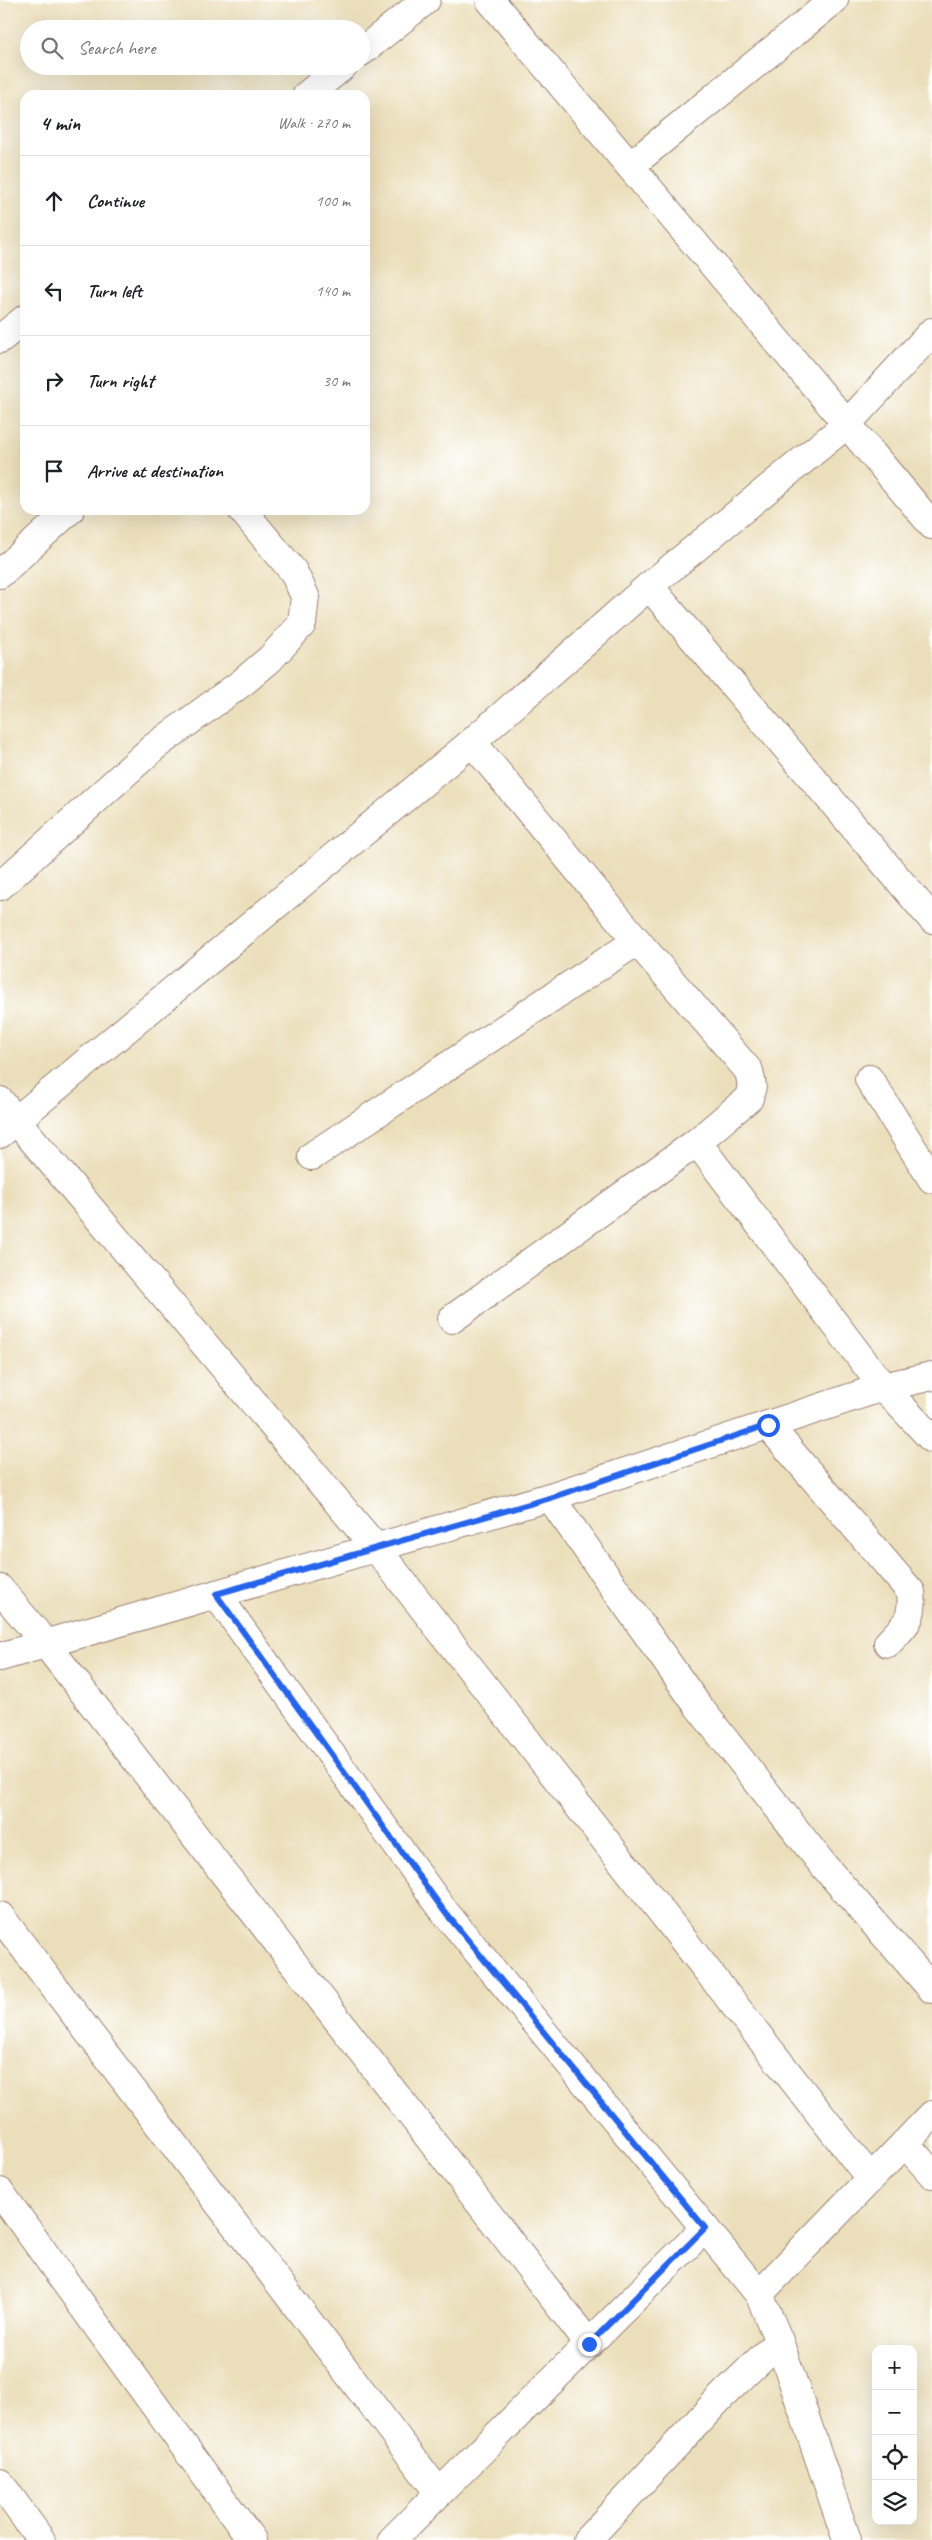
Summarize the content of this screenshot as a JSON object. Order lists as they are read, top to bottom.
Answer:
{
  "page": {
    "search": "Search here",
    "heading": ["4 min", "Walk · 270 m"],
    "list": [
      ["Continue", "100 m"],
      ["Turn left", "140 m"],
      ["Turn right", "30 m"],
      "Arrive at destination"
    ],
    "map_buttons": ["+", "−"]
  }
}
